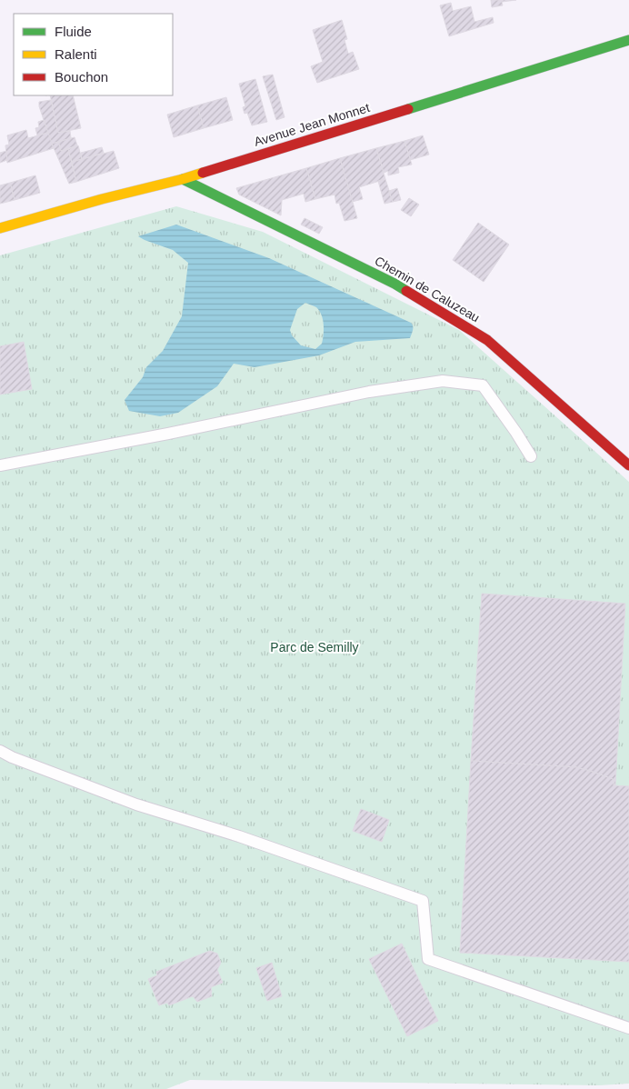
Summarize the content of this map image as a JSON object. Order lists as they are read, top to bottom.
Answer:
{
  "streets": {
    "main road": ["Avenue Jean Monnet", "Chemin de Caluzeau"]
  },
  "crossings": [
    ["Avenue Jean Monnet", "Chemin de Caluzeau"]
  ],
  "parks": ["Parc de Semilly"],
  "legend": ["Fluide", "Ralenti", "Bouchon"]
}
